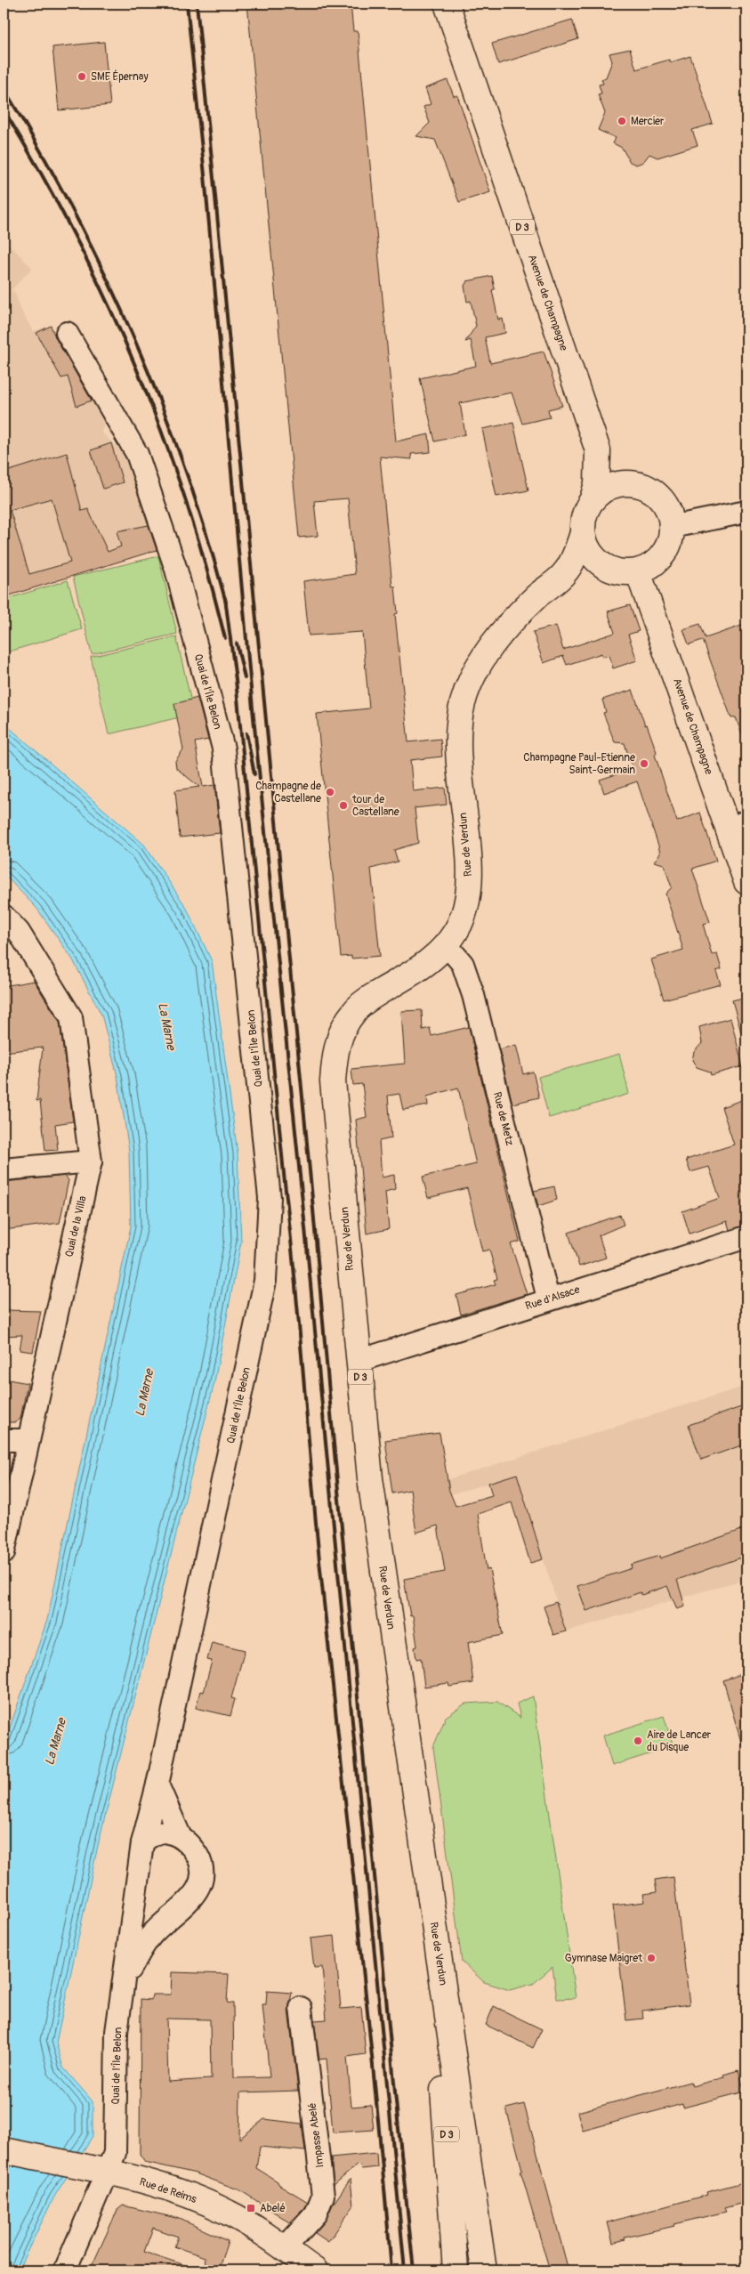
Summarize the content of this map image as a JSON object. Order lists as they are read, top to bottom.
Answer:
{
  "streets": {
    "main road": [
      "D 3",
      "Avenue de Champagne",
      "Rue de Verdun",
      "Rue de Reims"
    ],
    "street": [
      "Quai de l'Île Belon",
      "Rue de Metz",
      "Quai de la Villa",
      "Rue d'Alsace",
      "Impasse Abelé"
    ]
  },
  "crossings": [
    ["Avenue de Champagne", "Rue de Verdun"],
    ["Quai de l'Île Belon", "Rue de Reims"],
    ["Rue de Verdun", "Rue de Metz"],
    ["Rue de Verdun", "Rue d'Alsace"],
    ["Rue de Metz", "Rue d'Alsace"],
    ["Impasse Abelé", "Rue de Reims"]
  ],
  "water": ["La Marne"],
  "places": {
    "other": [
      "SME Épernay",
      "Mercier",
      "Champagne Paul-Etienne Saint-Germain",
      "Champagne de Castellane",
      "tour de Castellane",
      "Aire de Lancer du Disque",
      "Gymnase Maigret"
    ],
    "transit": ["Abelé"]
  }
}
